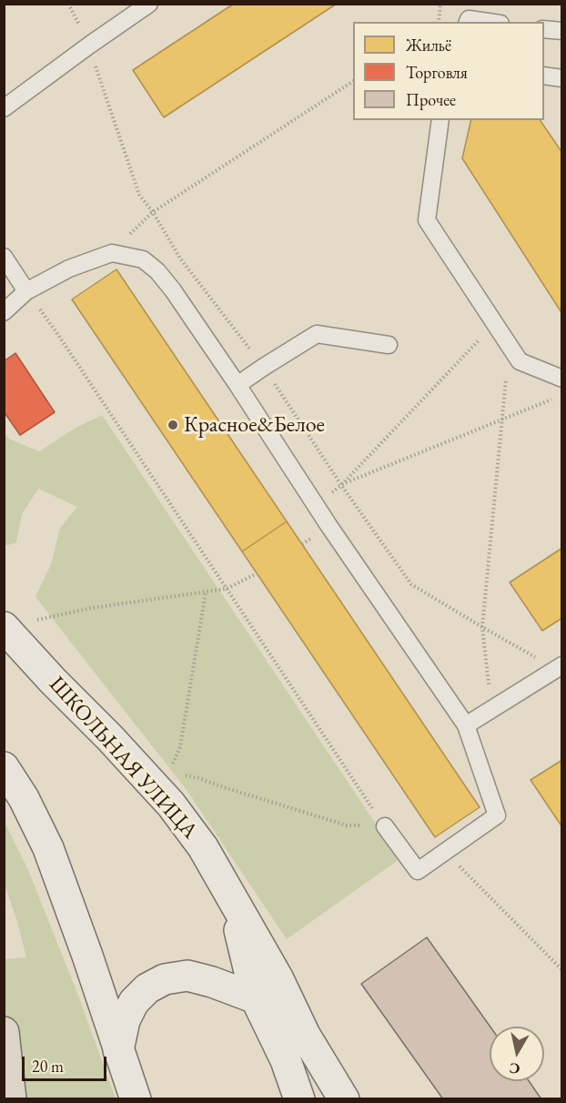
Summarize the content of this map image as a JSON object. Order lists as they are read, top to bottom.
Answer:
{
  "streets": {
    "street": ["ШКОЛЬНАЯ УЛИЦА"]
  },
  "places": ["Красное&Белое"],
  "legend": ["Жильё", "Торговля", "Прочее"],
  "scale_bar": "20 m",
  "north": "bottom"
}
